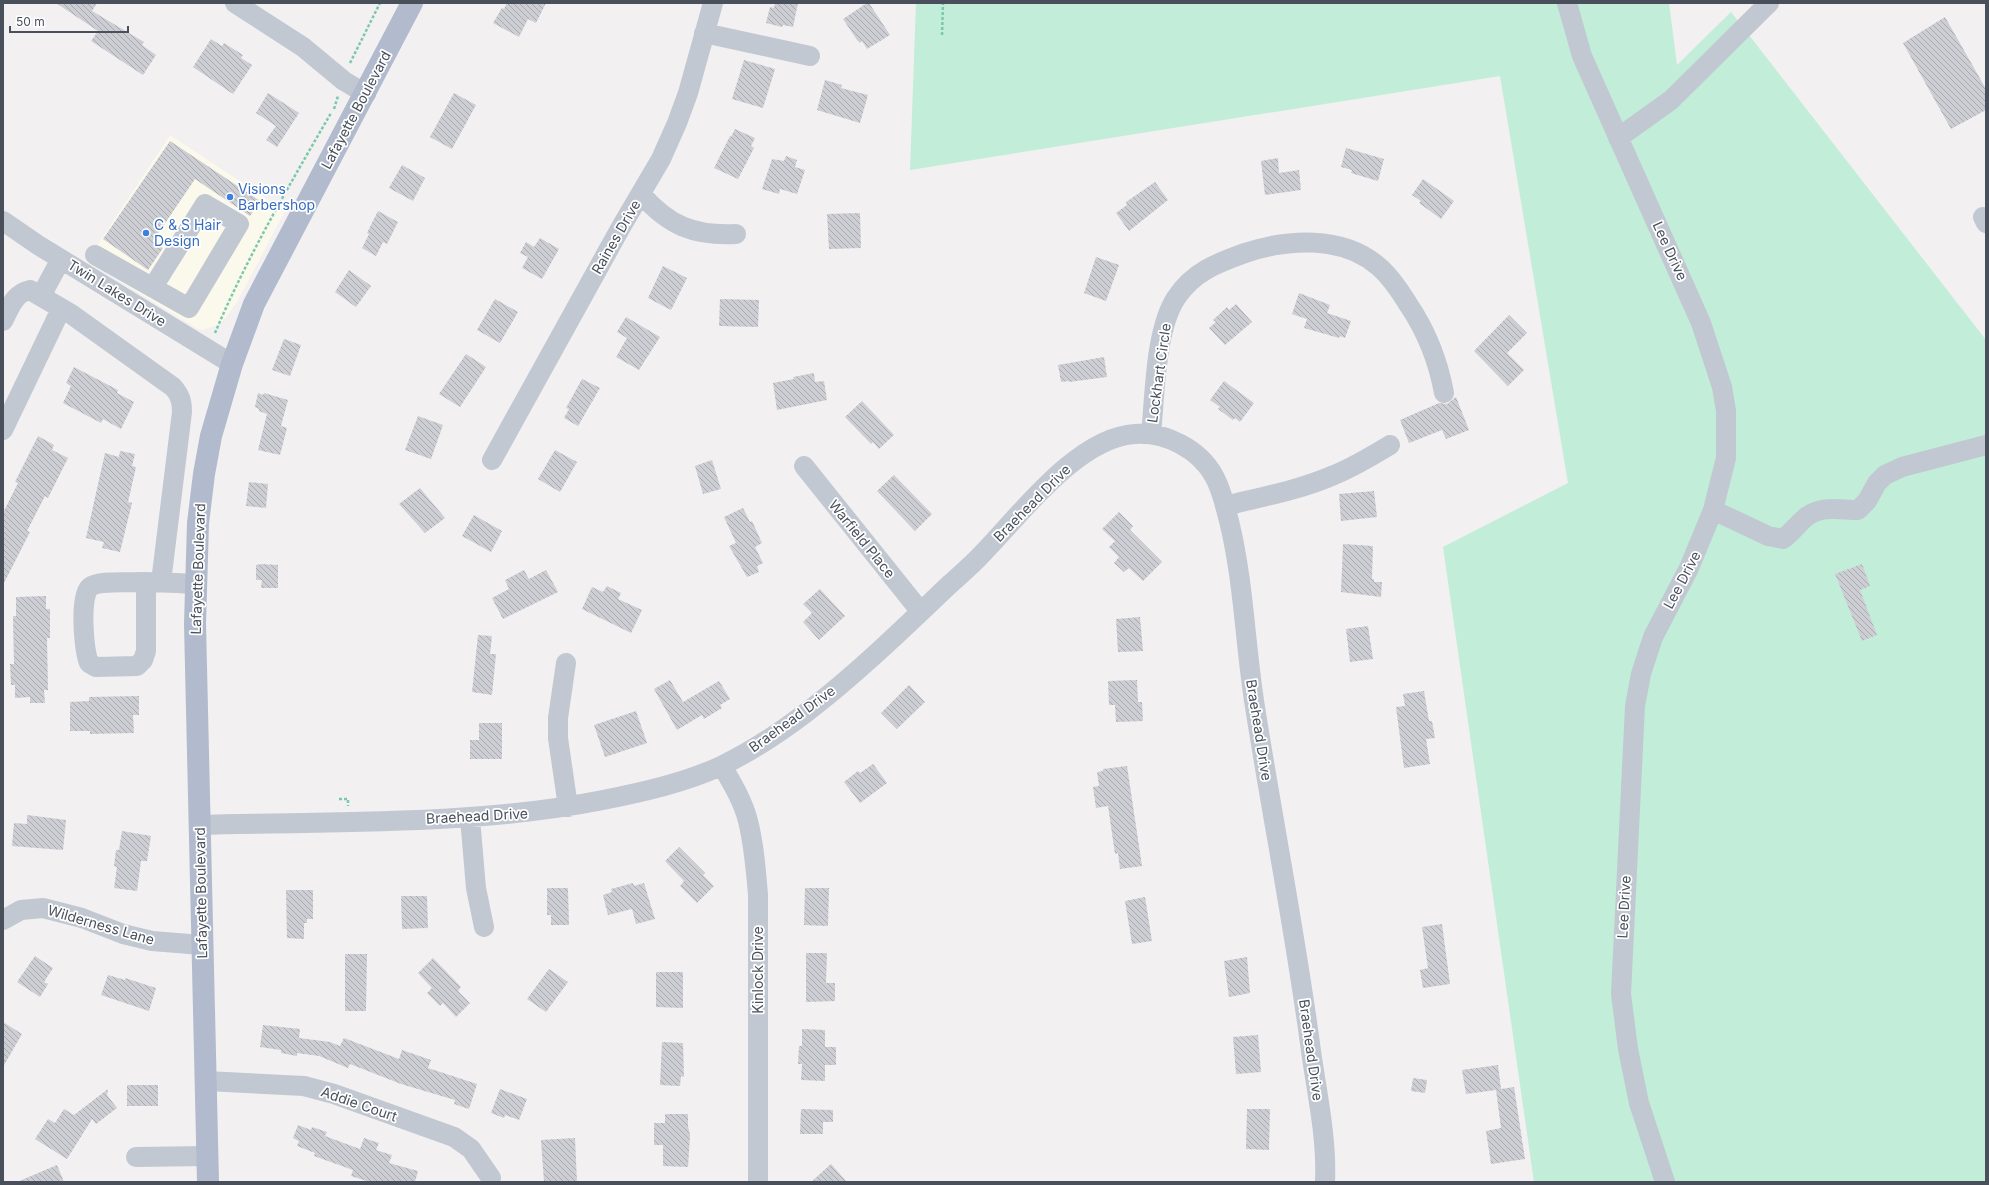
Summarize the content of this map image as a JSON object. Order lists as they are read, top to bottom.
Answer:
{
  "streets": {
    "main road": ["Lafayette Boulevard"],
    "street": [
      "Raines Drive",
      "Lee Drive",
      "Twin Lakes Drive",
      "Lockhart Circle",
      "Braehead Drive",
      "Warfield Place",
      "Wilderness Lane",
      "Kinlock Drive",
      "Addie Court"
    ]
  },
  "crossings": [
    ["Lafayette Boulevard", "Twin Lakes Drive"],
    ["Lafayette Boulevard", "Braehead Drive"],
    ["Lafayette Boulevard", "Wilderness Lane"],
    ["Lafayette Boulevard", "Addie Court"],
    ["Lockhart Circle", "Braehead Drive"],
    ["Braehead Drive", "Warfield Place"],
    ["Braehead Drive", "Kinlock Drive"]
  ],
  "places": ["Visions Barbershop", "C & S Hair Design"],
  "scale_bar": "50 m"
}
